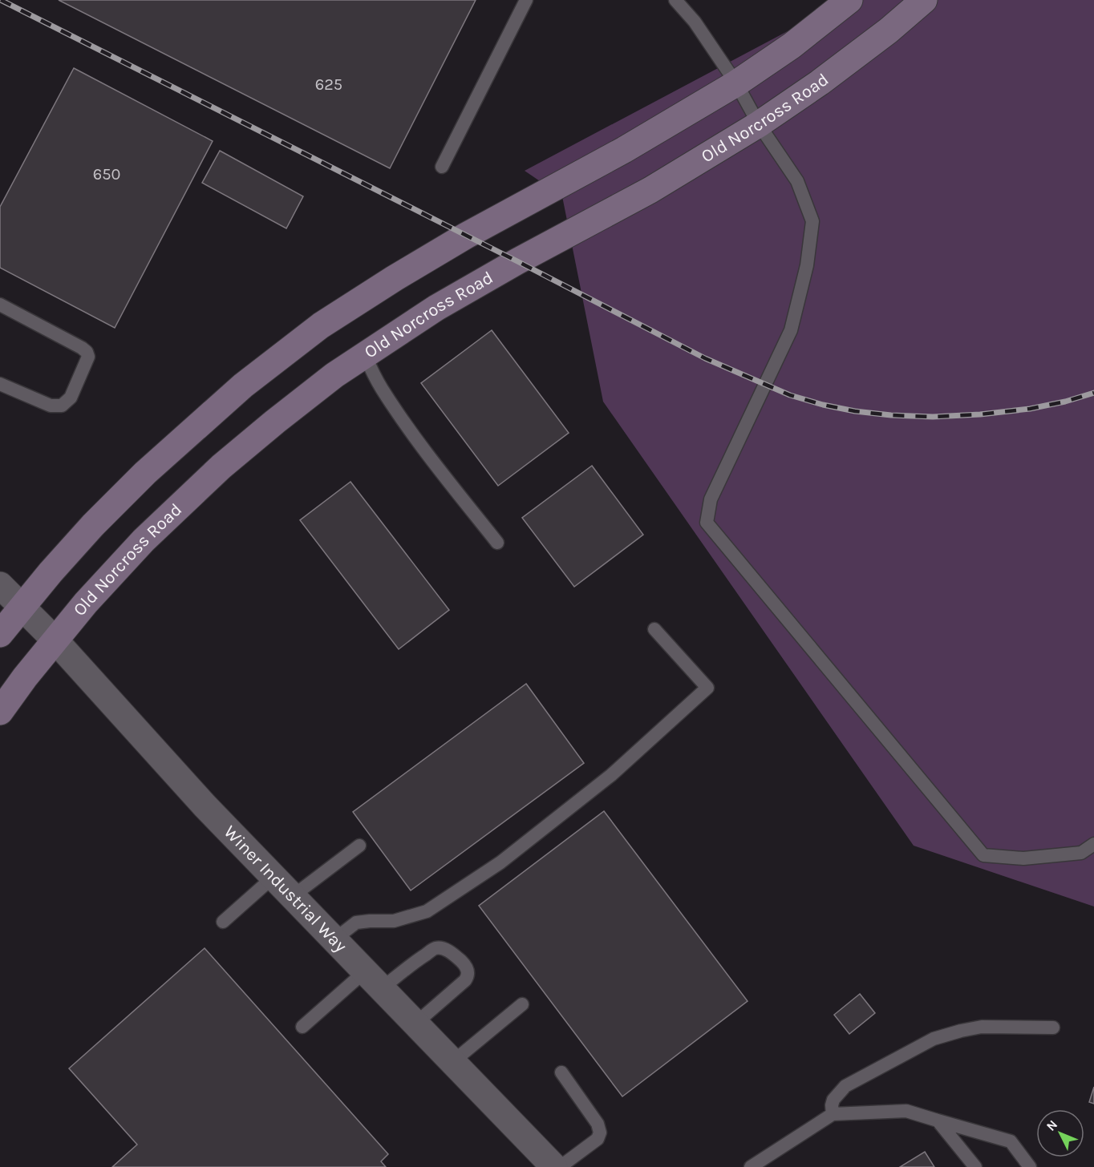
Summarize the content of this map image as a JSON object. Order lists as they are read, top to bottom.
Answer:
{
  "streets": {
    "main road": ["Old Norcross Road"],
    "street": ["Winer Industrial Way"]
  },
  "crossings": [
    ["Old Norcross Road", "Winer Industrial Way"]
  ],
  "house_numbers": ["625", "650"],
  "north": "top left"
}
